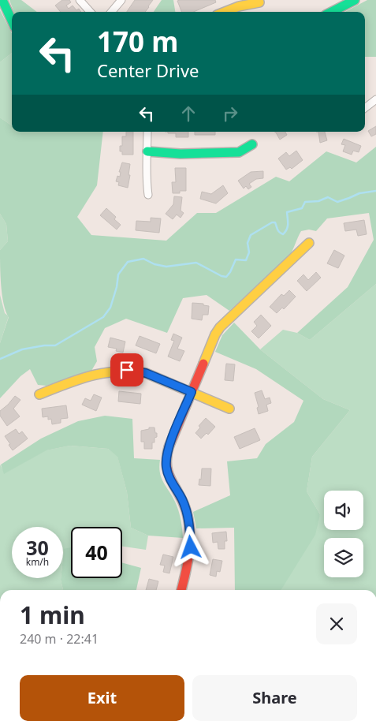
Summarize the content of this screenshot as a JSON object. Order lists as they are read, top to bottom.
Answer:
{
  "page": {
    "turn": ["170 m", "Center Drive"],
    "speed": "30 km/h",
    "limit": "40",
    "heading": ["1 min", "240 m · 22:41"],
    "buttons": ["Exit", "Share"]
  }
}
